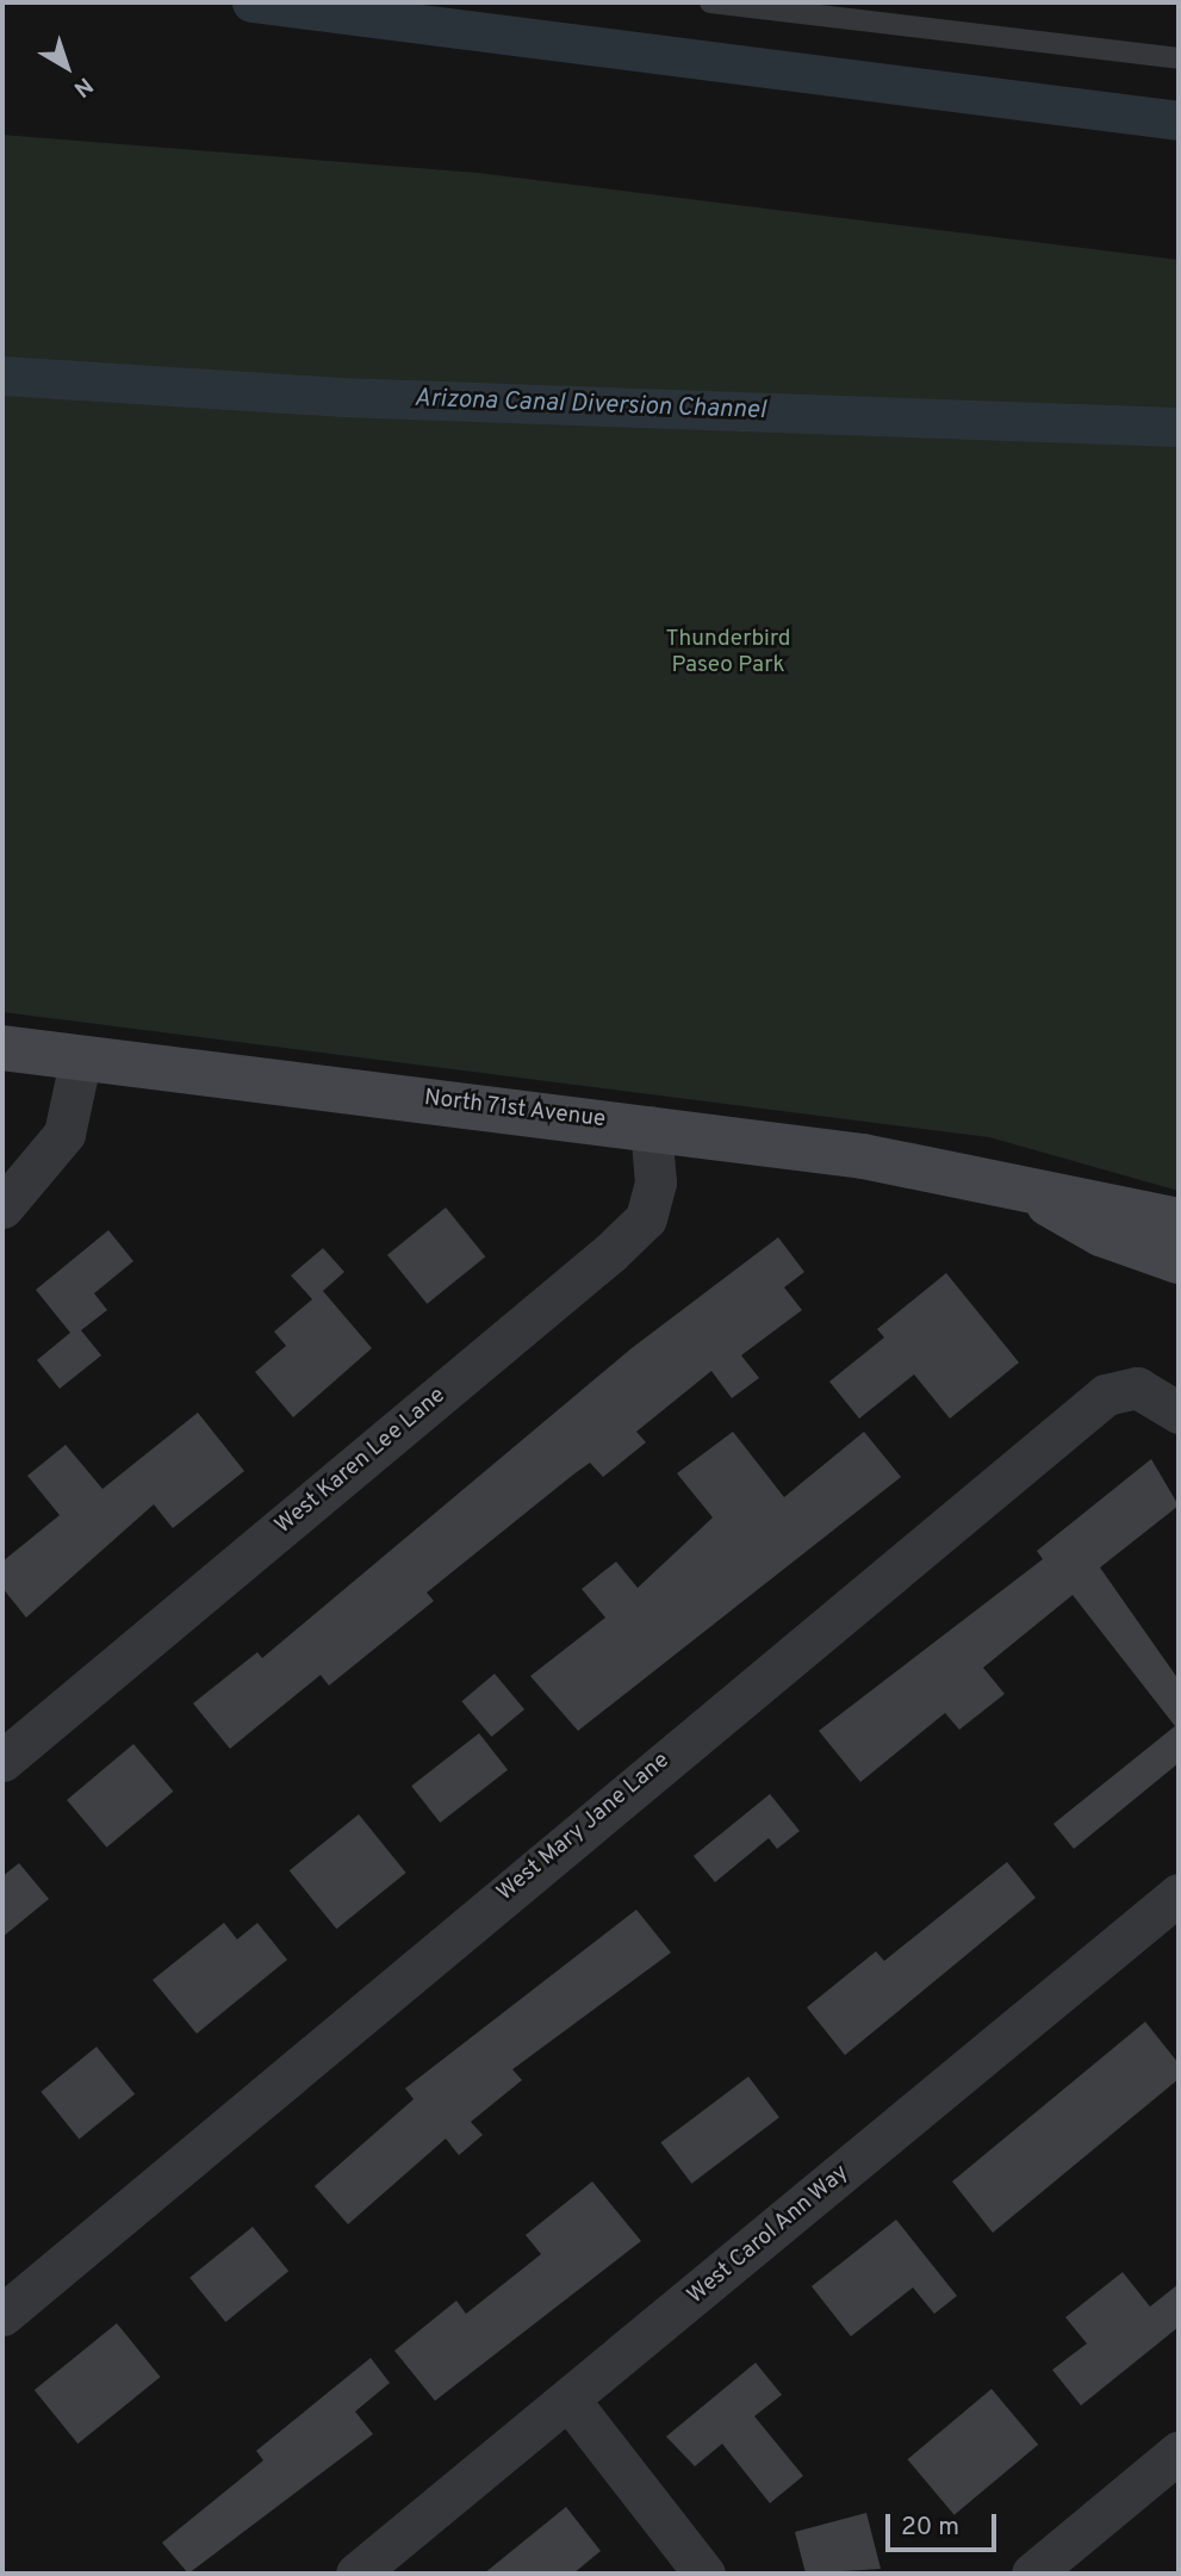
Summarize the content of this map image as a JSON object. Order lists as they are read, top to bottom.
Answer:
{
  "streets": {
    "street": [
      "North 71st Avenue",
      "West Karen Lee Lane",
      "West Mary Jane Lane",
      "West Carol Ann Way"
    ]
  },
  "crossings": [
    ["North 71st Avenue", "West Karen Lee Lane"]
  ],
  "water": ["Arizona Canal Diversion Channel"],
  "parks": ["Thunderbird Paseo Park"],
  "scale_bar": "20 m",
  "north": "bottom right"
}
